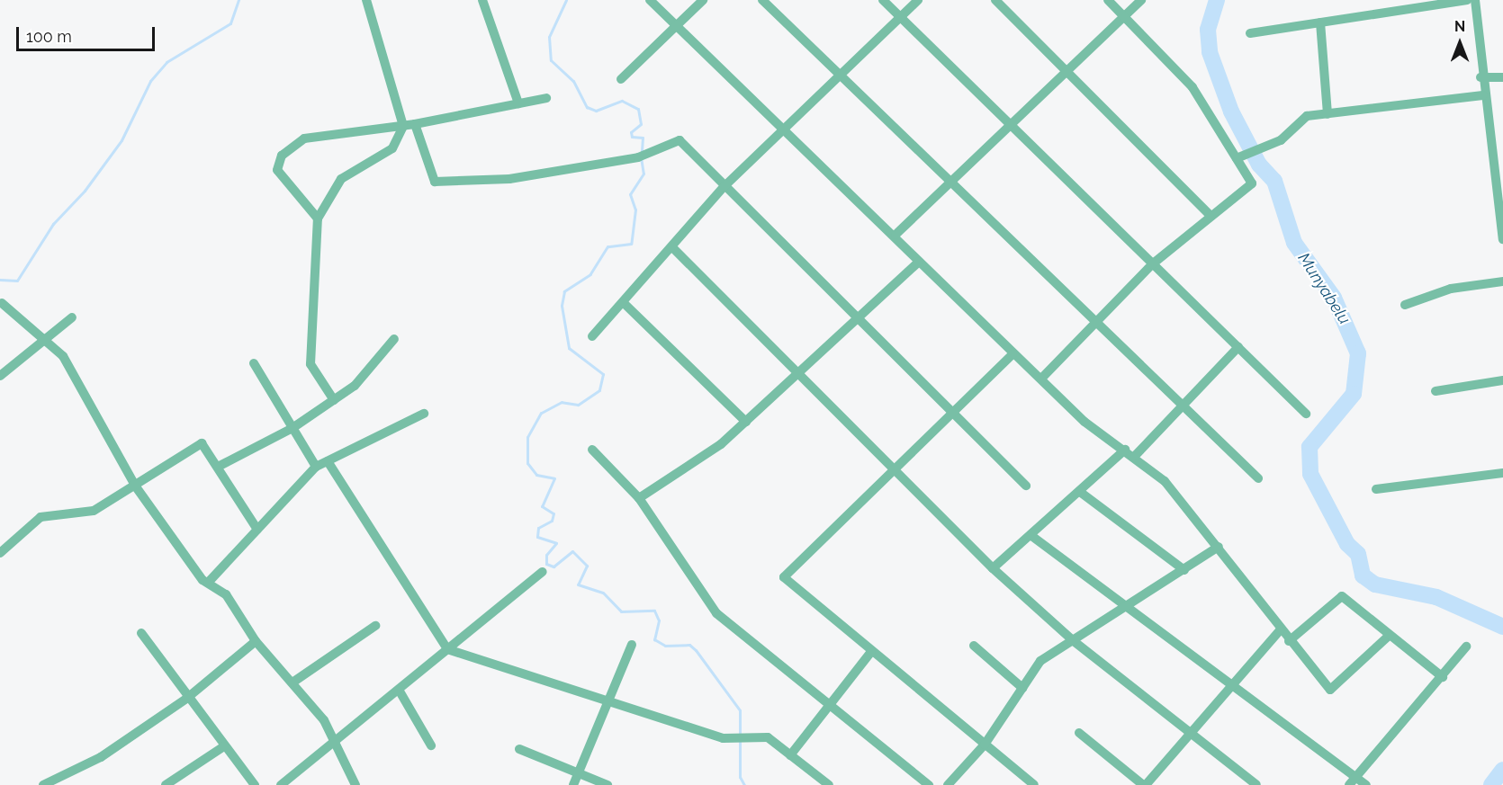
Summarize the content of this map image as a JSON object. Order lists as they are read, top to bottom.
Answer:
{
  "water": ["Munyabelu"],
  "scale_bar": "100 m",
  "north": "top"
}
